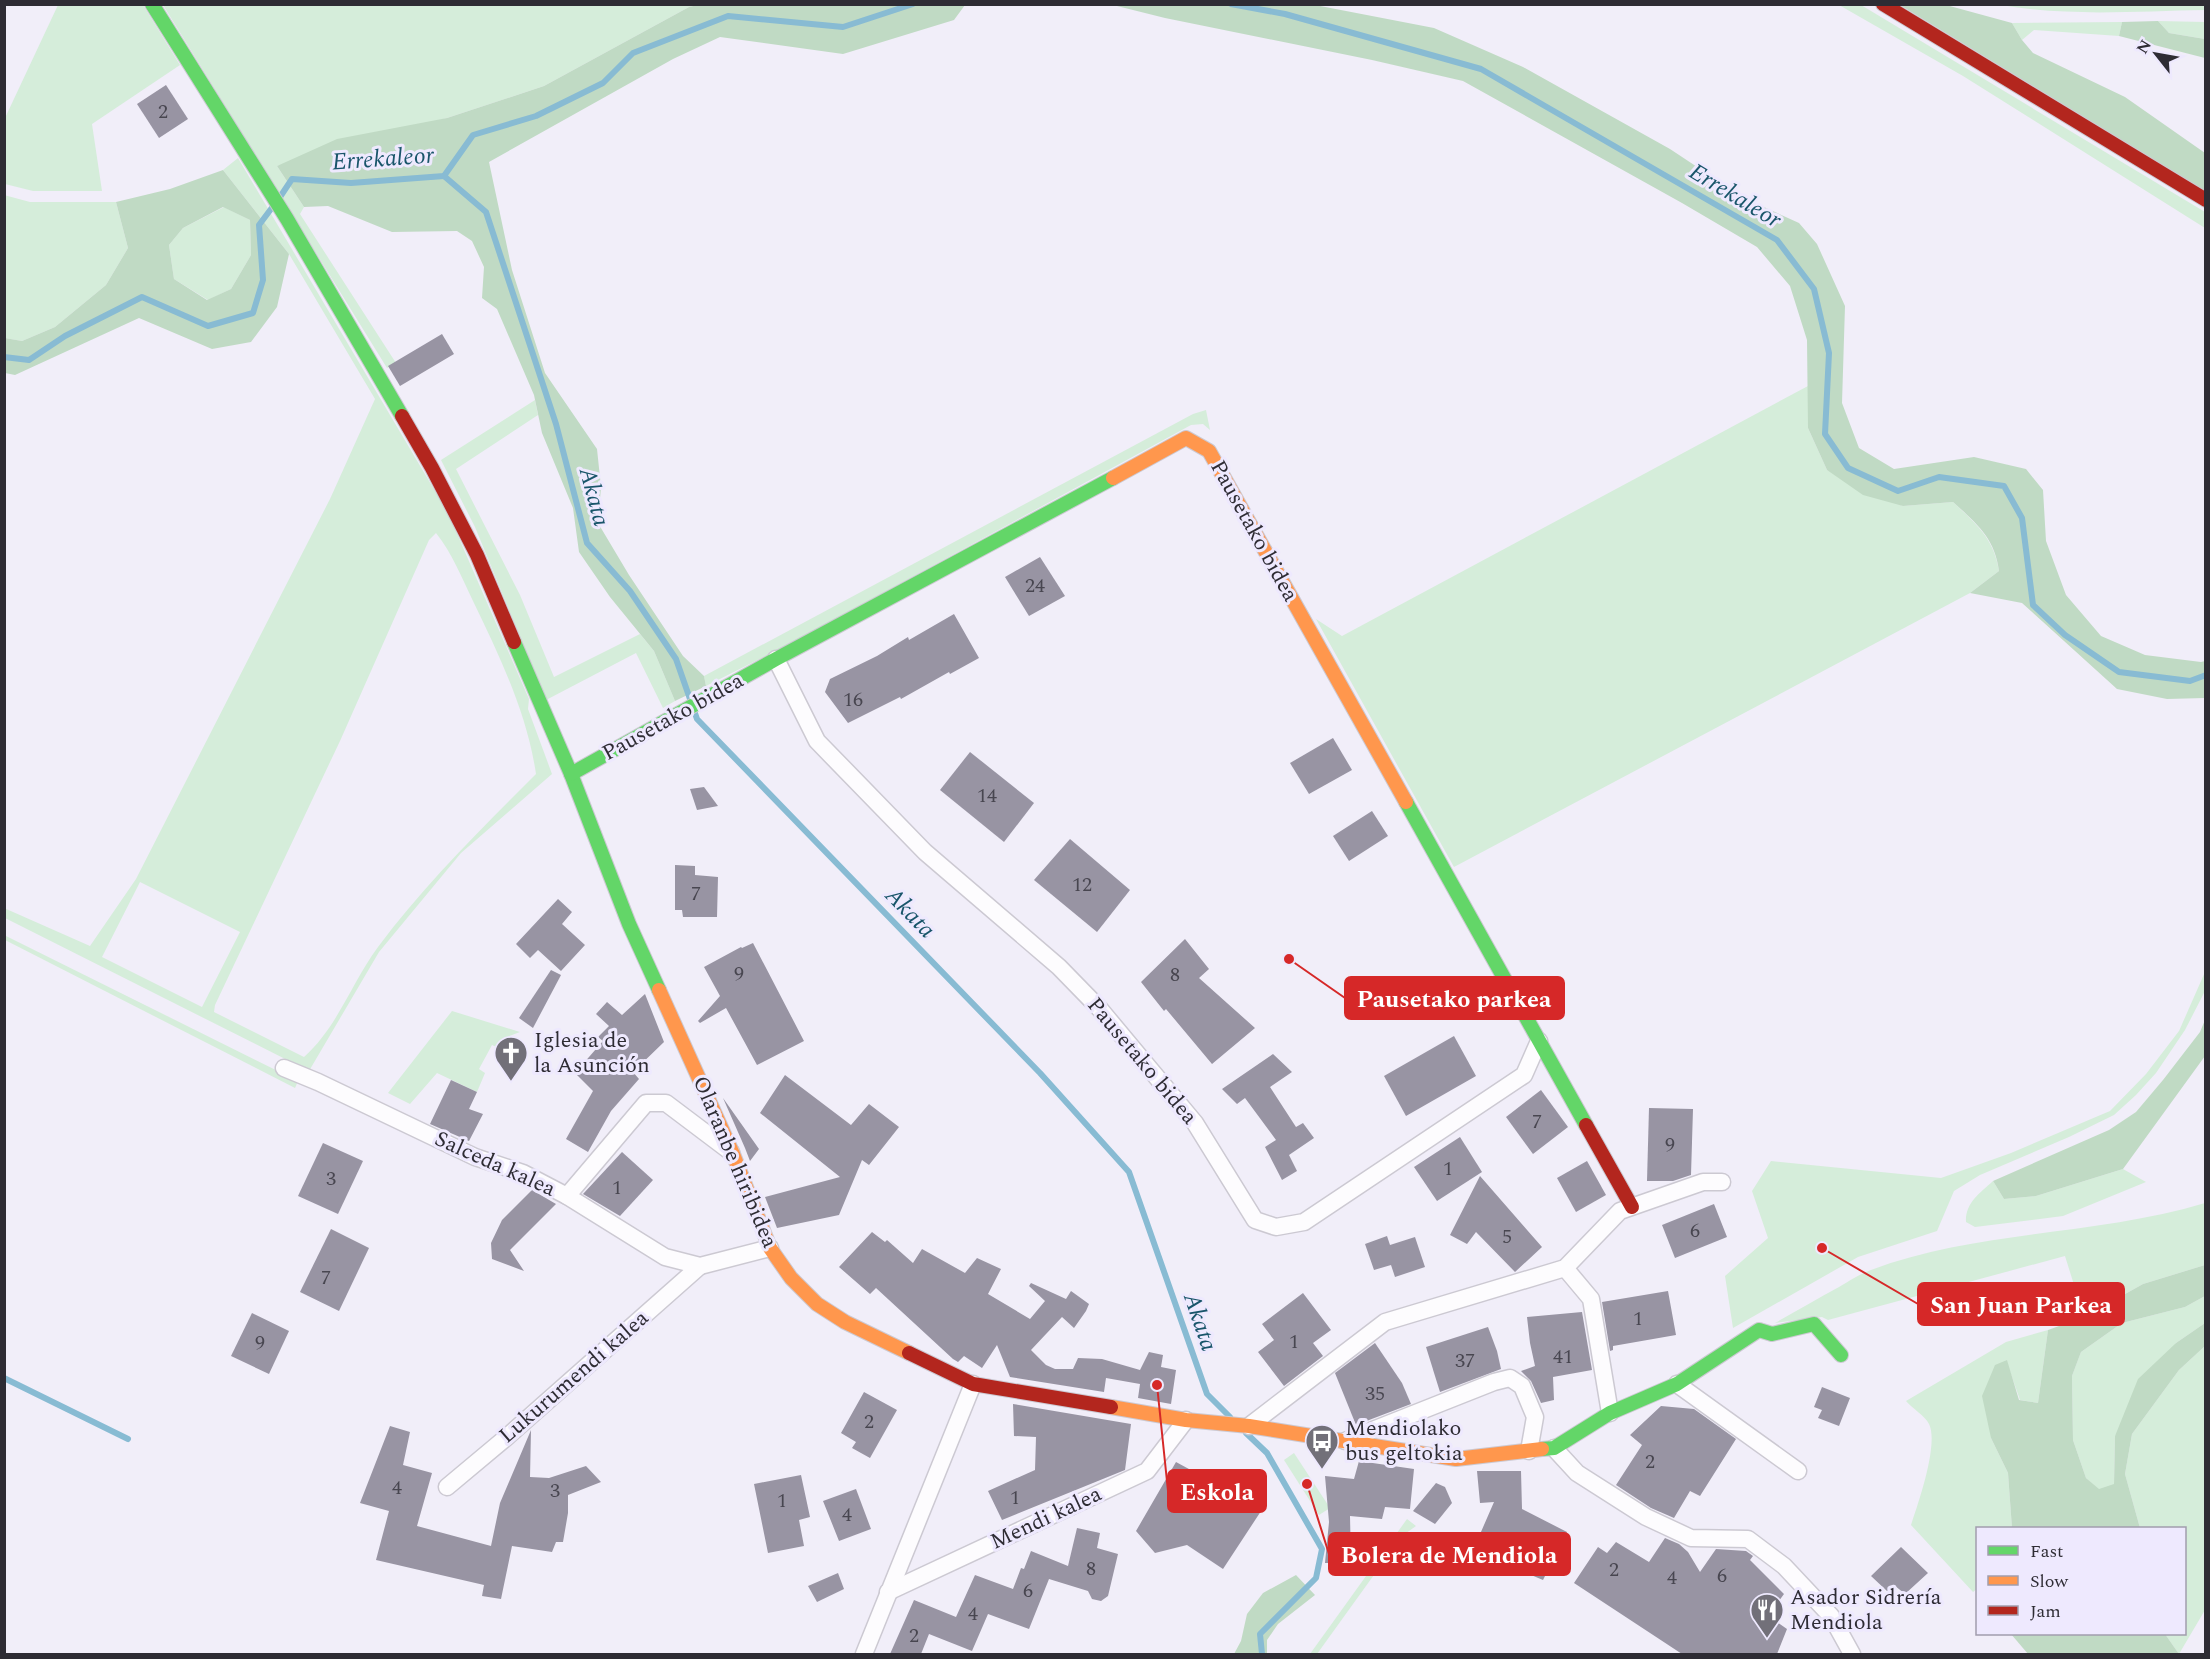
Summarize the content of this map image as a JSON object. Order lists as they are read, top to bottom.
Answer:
{
  "streets": {
    "street": [
      "Pausetako bidea",
      "Olaranbe hiribidea",
      "Salceda kalea",
      "Lukurumendi kalea",
      "Mendi kalea"
    ]
  },
  "crossings": [
    ["Pausetako bidea", "Olaranbe hiribidea"],
    ["Olaranbe hiribidea", "Salceda kalea"],
    ["Olaranbe hiribidea", "Mendi kalea"],
    ["Salceda kalea", "Lukurumendi kalea"]
  ],
  "water": ["Errekaleor", "Akata"],
  "places": {
    "other": [
      "Pausetako parkea",
      "San Juan Parkea",
      "Eskola",
      "Bolera de Mendiola"
    ],
    "church": ["Iglesia de la Asunción"],
    "bus stop": ["Mendiolako bus geltokia"],
    "restaurant": ["Asador Sidrería Mendiola"]
  },
  "house_numbers": [
    "2",
    "24",
    "16",
    "14",
    "12",
    "7",
    "9",
    "8",
    "7",
    "9",
    "1",
    "3",
    "1",
    "6",
    "5",
    "7",
    "1",
    "1",
    "9",
    "41",
    "37",
    "35",
    "2",
    "2",
    "4",
    "3",
    "1",
    "1",
    "4",
    "8",
    "2",
    "6",
    "4",
    "6",
    "4",
    "2"
  ],
  "legend": ["Fast", "Slow", "Jam"],
  "north": "top left"
}
